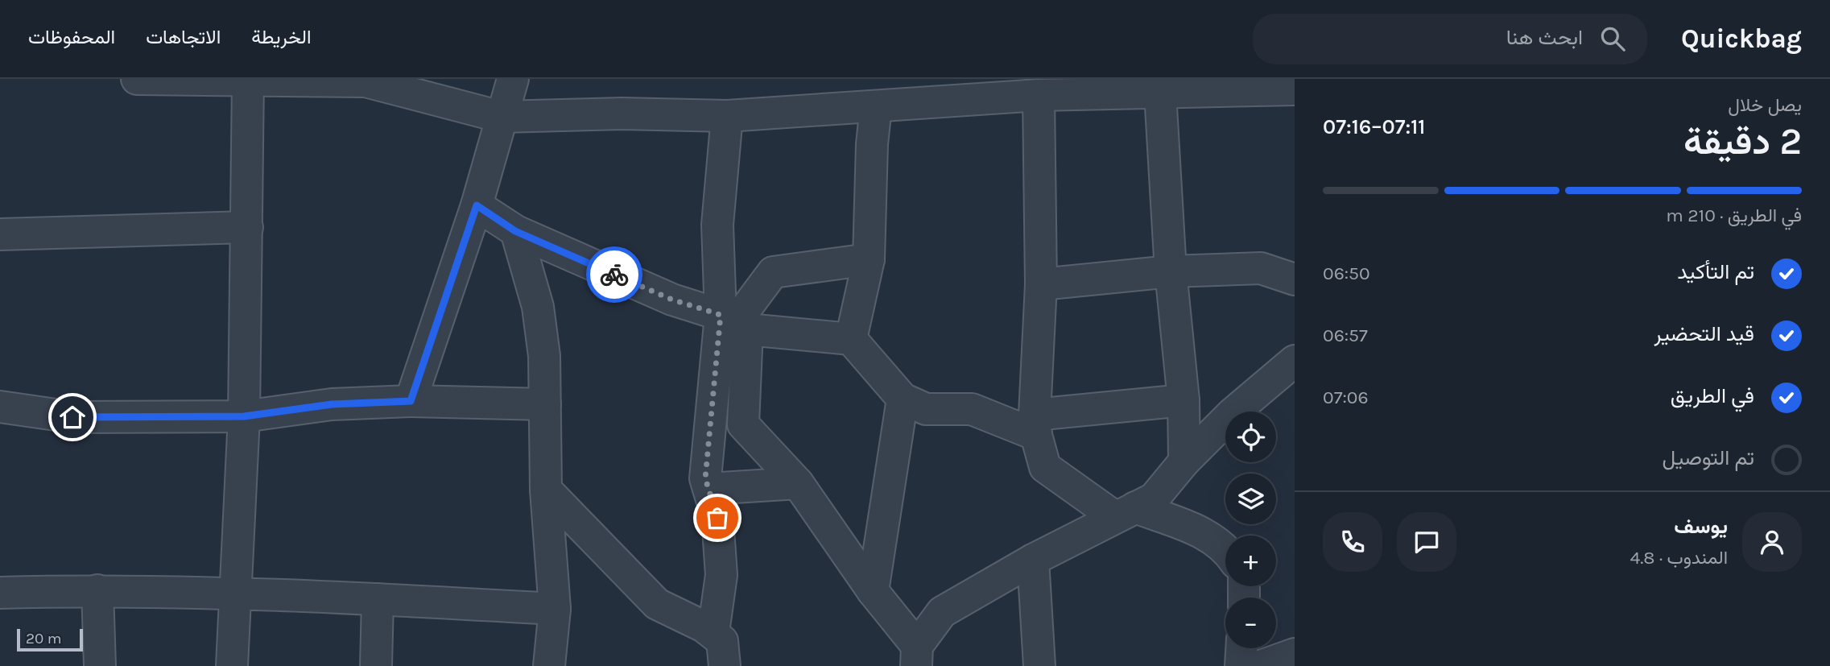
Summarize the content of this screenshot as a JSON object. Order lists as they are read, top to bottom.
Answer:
{
  "scale_bar": "20 m",
  "page": {
    "header": "Quickbag",
    "search": "ابحث هنا",
    "nav": ["الخريطة", "الاتجاهات", "المحفوظات"],
    "heading": ["2 دقيقة", "يصل خلال", "07:11–07:16"],
    "panel": ["يوسف", "المندوب · 4.8"],
    "bar": "في الطريق · 210 m",
    "list": [
      ["تم التأكيد", "06:50"],
      ["قيد التحضير", "06:57"],
      ["في الطريق", "07:06"],
      "تم التوصيل"
    ],
    "map_buttons": ["+", "−"],
    "scale": "20 m"
  }
}
